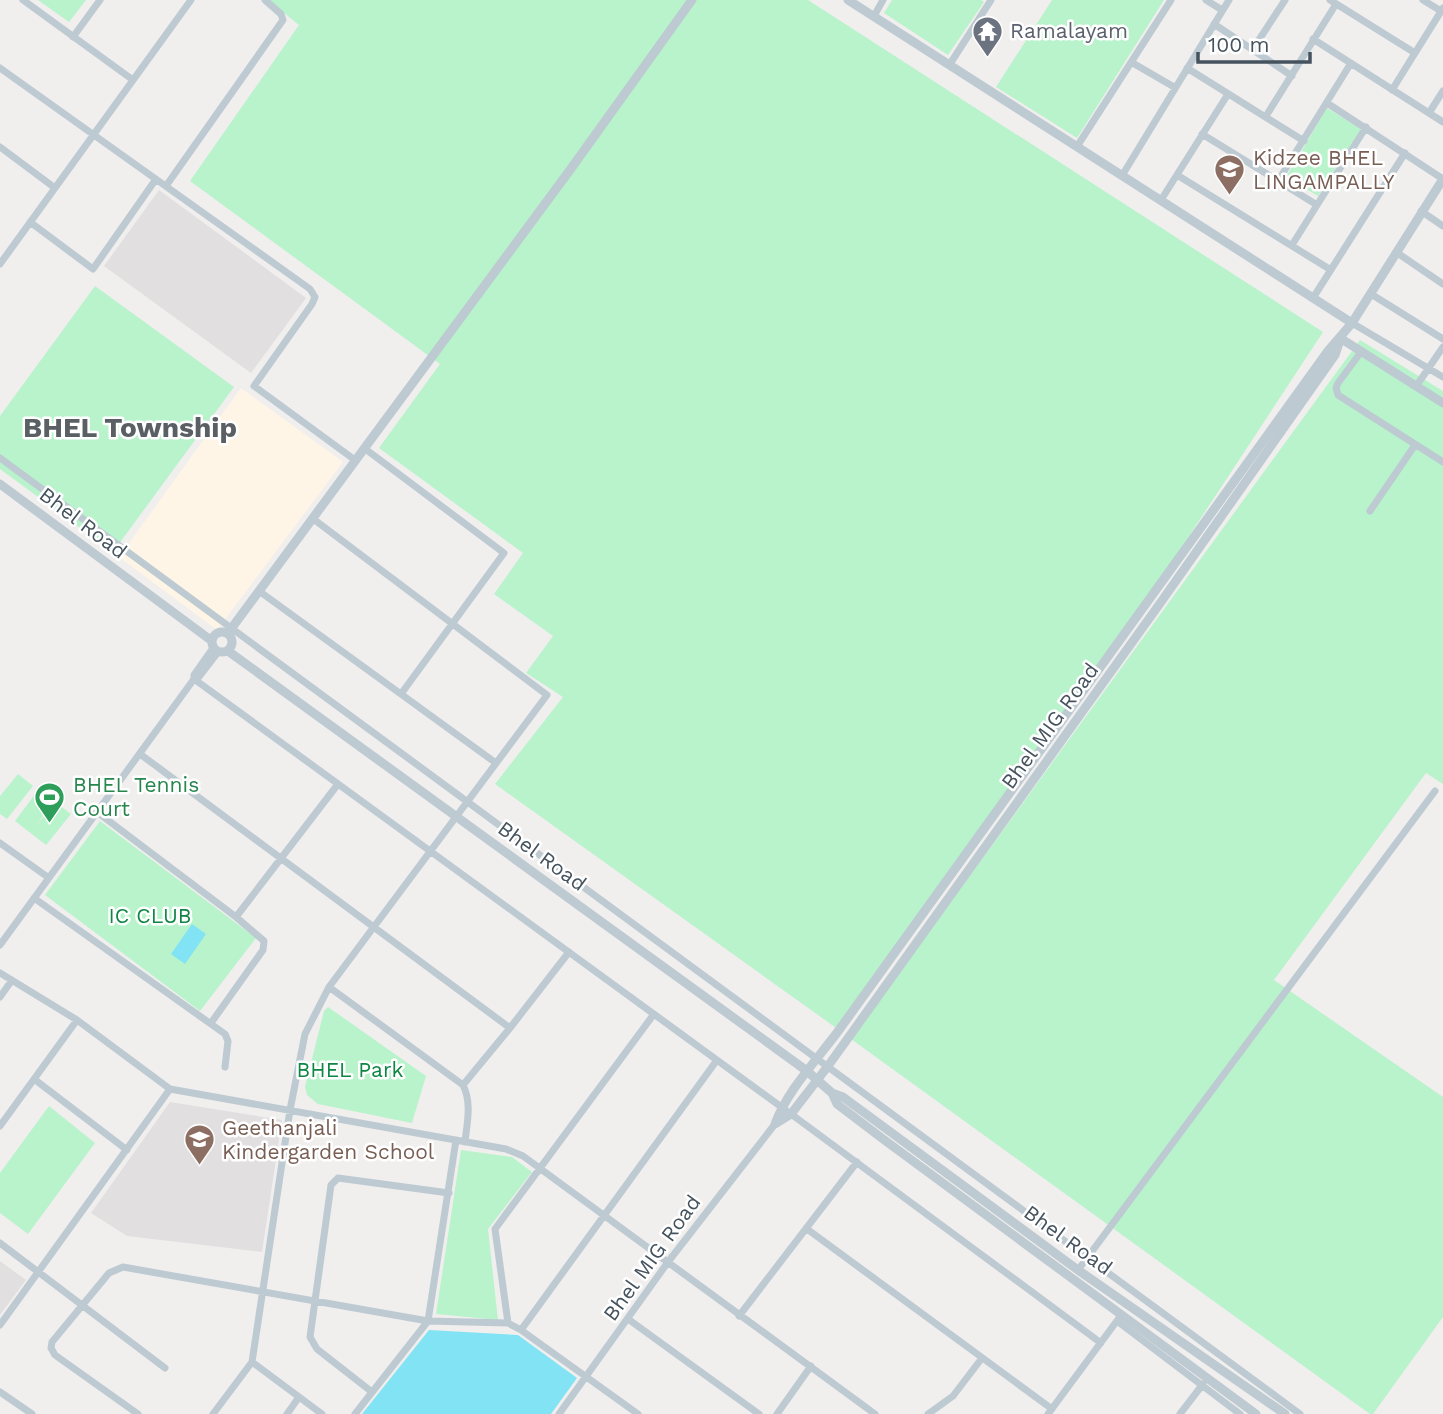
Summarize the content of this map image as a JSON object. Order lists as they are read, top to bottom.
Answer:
{
  "streets": {
    "street": ["Bhel Road", "Bhel MIG Road"]
  },
  "crossings": [
    ["Bhel Road", "Bhel MIG Road"]
  ],
  "districts": ["BHEL Township"],
  "parks": ["IC CLUB", "BHEL Park"],
  "places": {
    "temple": ["Ramalayam"],
    "school or university": ["Kidzee BHEL LINGAMPALLY", "Geethanjali Kindergarden School"],
    "sports": ["BHEL Tennis Court"]
  },
  "scale_bar": "100 m"
}
